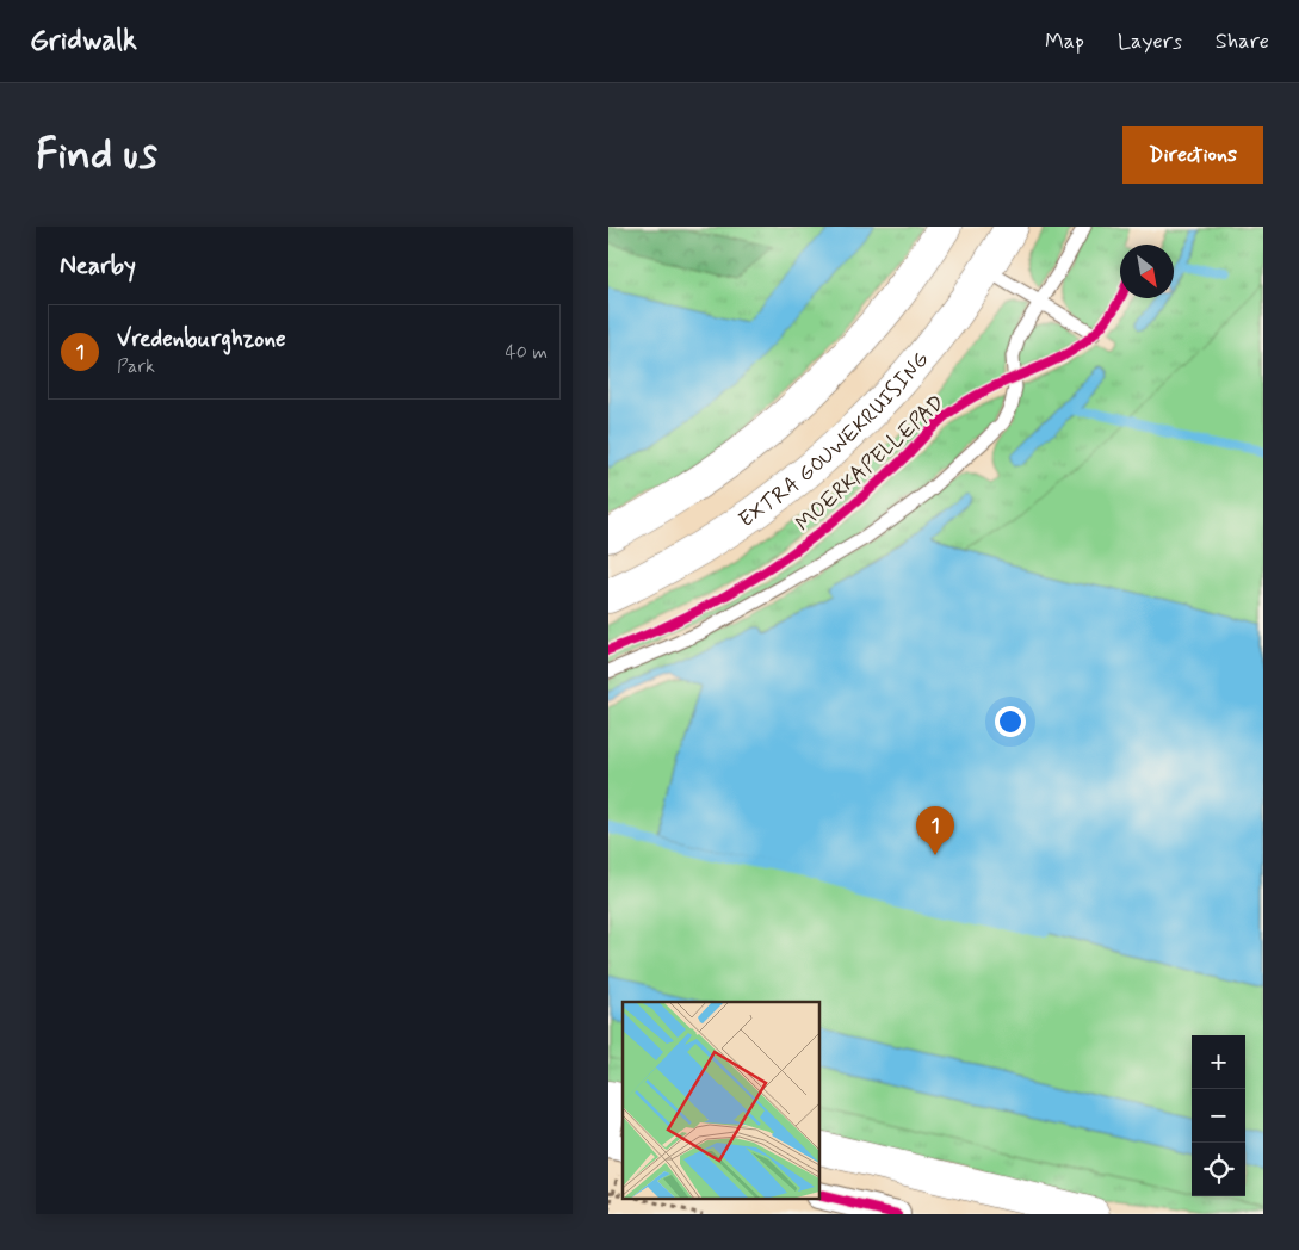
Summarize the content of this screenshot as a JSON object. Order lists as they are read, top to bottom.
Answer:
{
  "streets": {
    "main road": ["EXTRA GOUWEKRUISING"],
    "cycle path": ["MOERKAPELLEPAD"]
  },
  "north": "bottom right",
  "page": {
    "header": "Gridwalk",
    "nav": ["Map", "Layers", "Share"],
    "buttons": "Directions",
    "title": "Find us",
    "heading": "Nearby",
    "list": [
      {
        "mark": "1",
        "name": "Vredenburghzone",
        "note": "Park",
        "value": "40 m"
      }
    ],
    "pins": "1",
    "map_buttons": ["+", "−"]
  }
}
